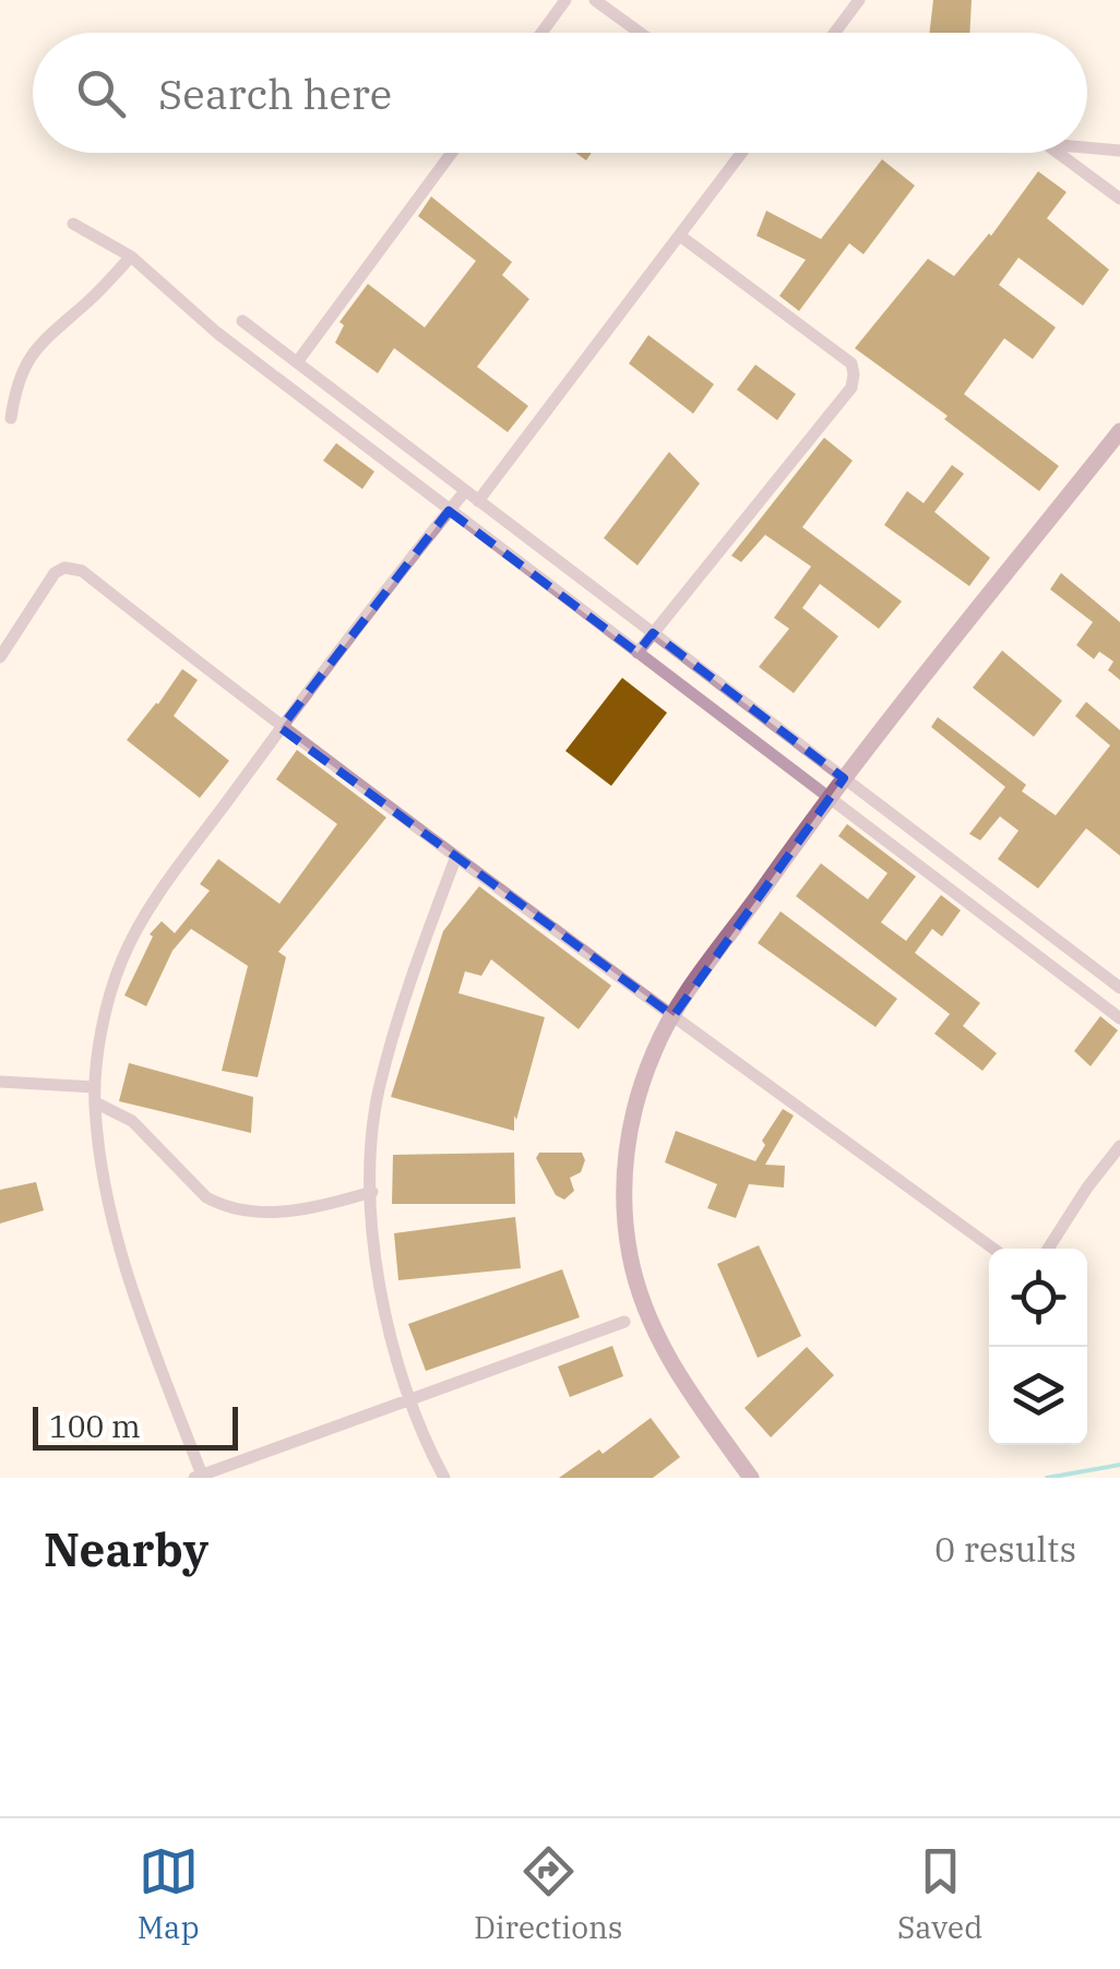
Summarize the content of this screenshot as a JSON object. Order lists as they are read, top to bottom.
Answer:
{
  "scale_bar": "100 m",
  "page": {
    "search": "Search here",
    "scale": "100 m",
    "heading": ["Nearby", "0 results"],
    "nav": ["Map", "Directions", "Saved"]
  }
}
